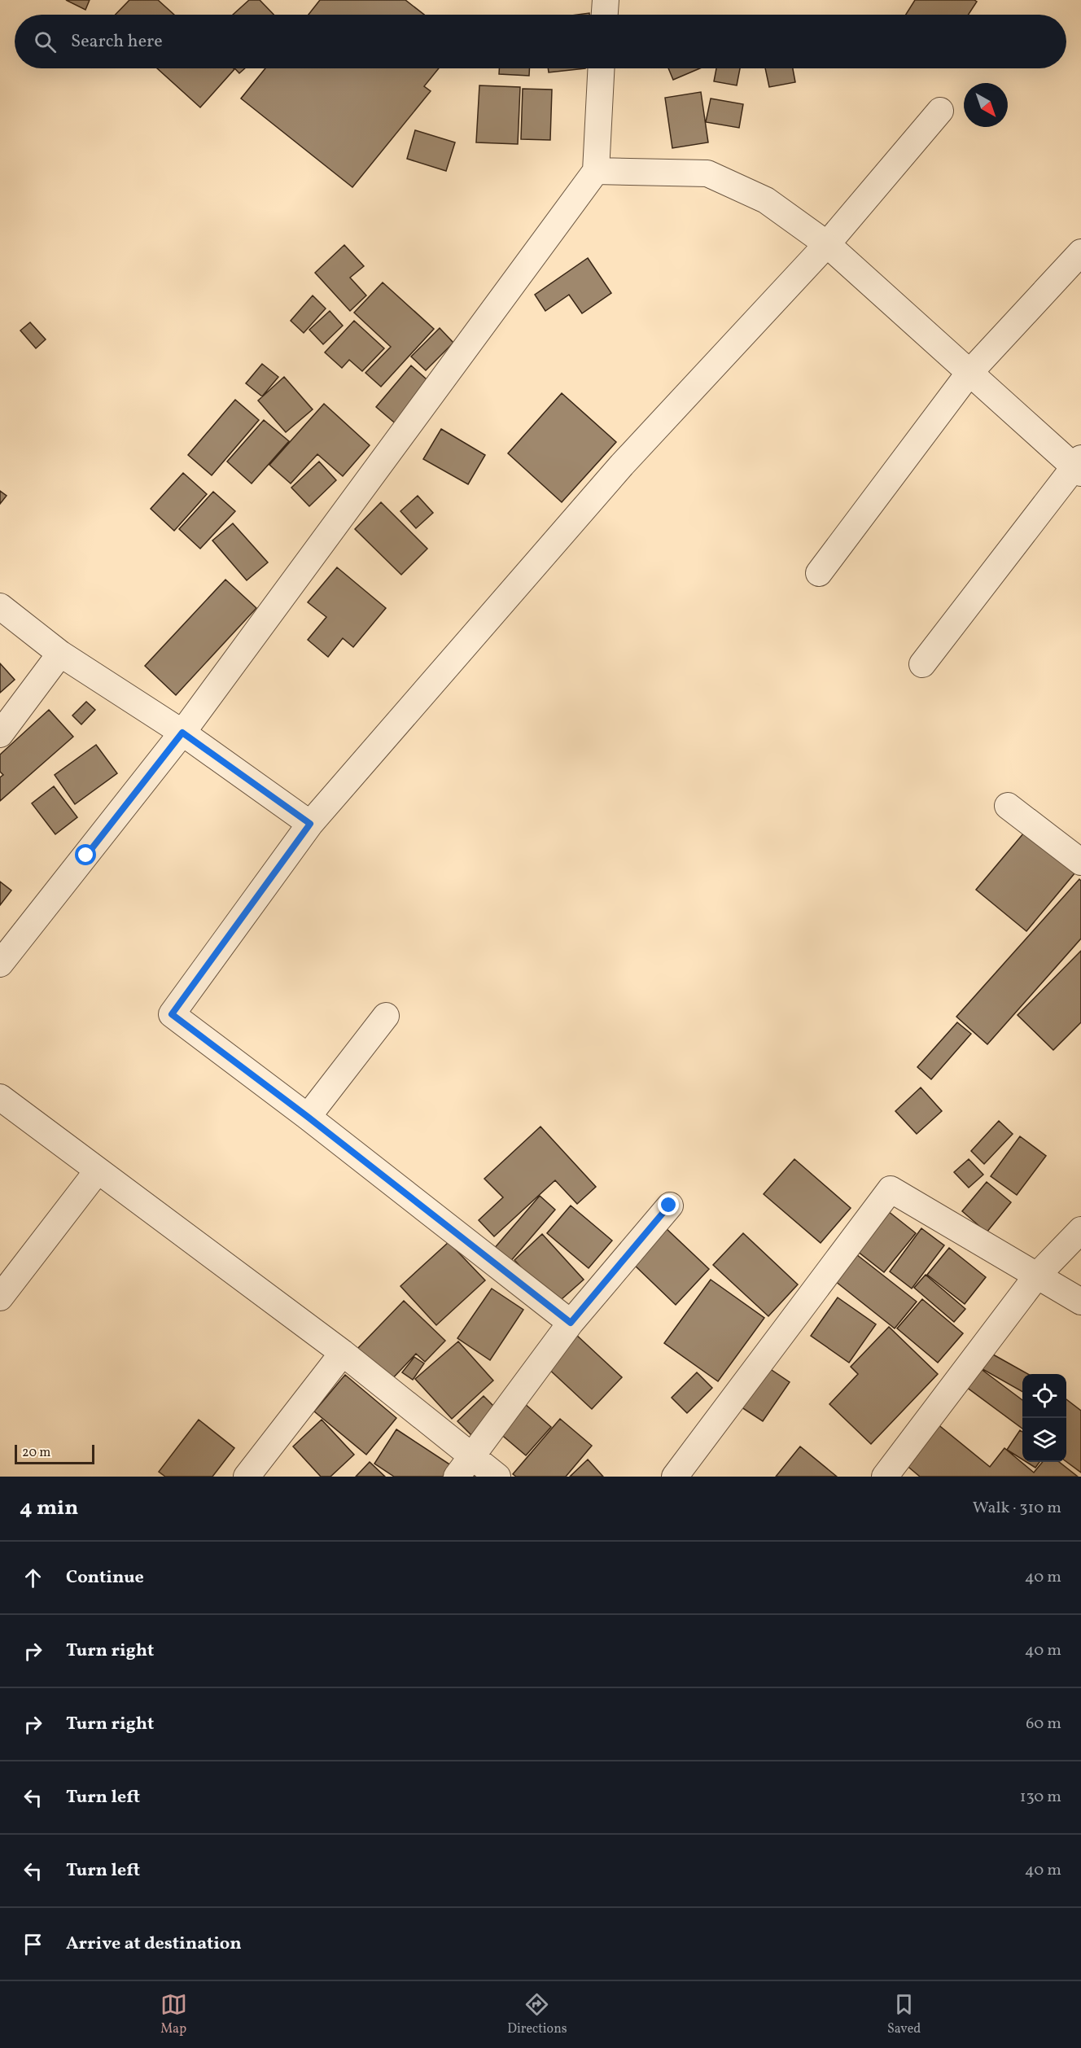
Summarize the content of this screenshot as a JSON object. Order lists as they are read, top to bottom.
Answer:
{
  "scale_bar": "20 m",
  "north": "bottom right",
  "page": {
    "search": "Search here",
    "scale": "20 m",
    "heading": ["4 min", "Walk · 310 m"],
    "list": [
      ["Continue", "40 m"],
      ["Turn right", "40 m"],
      ["Turn right", "60 m"],
      ["Turn left", "130 m"],
      ["Turn left", "40 m"],
      "Arrive at destination"
    ],
    "nav": ["Map", "Directions", "Saved"]
  }
}
